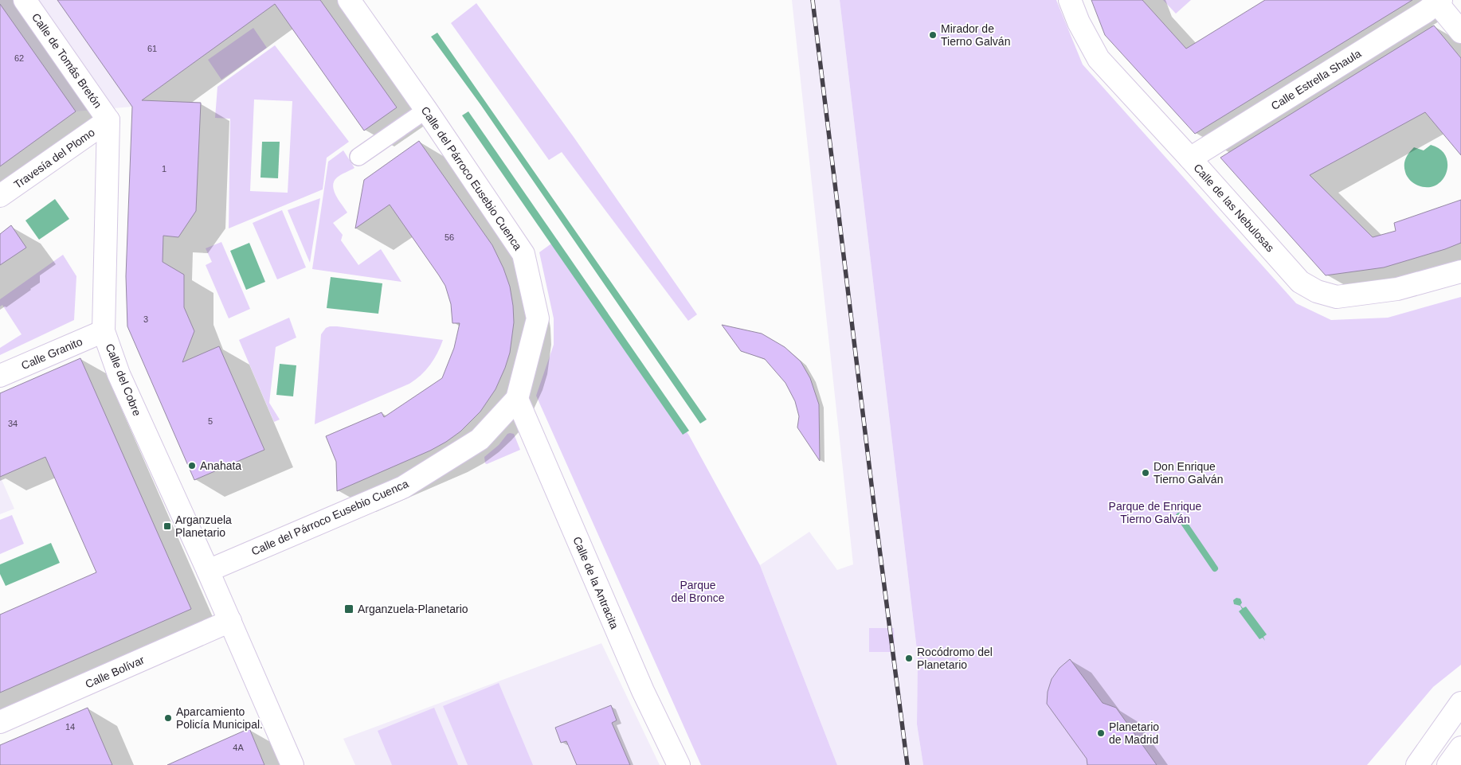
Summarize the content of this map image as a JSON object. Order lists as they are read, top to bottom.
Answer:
{
  "streets": {
    "street": [
      "Calle de Tomás Bretón",
      "Calle Estrella Shaula",
      "Travesía del Plomo",
      "Calle del Párroco Eusebio Cuenca",
      "Calle de las Nebulosas",
      "Calle Granito",
      "Calle del Cobre",
      "Calle de la Antracita",
      "Calle Bolívar"
    ]
  },
  "crossings": [
    ["Calle de Tomás Bretón", "Travesía del Plomo"],
    ["Calle de Tomás Bretón", "Calle del Cobre"],
    ["Calle Estrella Shaula", "Calle de las Nebulosas"],
    ["Travesía del Plomo", "Calle del Cobre"],
    ["Calle del Párroco Eusebio Cuenca", "Calle del Cobre"],
    ["Calle del Párroco Eusebio Cuenca", "Calle de la Antracita"],
    ["Calle Granito", "Calle del Cobre"],
    ["Calle del Cobre", "Calle Bolívar"]
  ],
  "parks": ["Parque de Enrique Tierno Galván", "Parque del Bronce"],
  "places": {
    "other": [
      "Mirador de Tierno Galván",
      "Anahata",
      "Don Enrique Tierno Galván",
      "Rocódromo del Planetario",
      "Aparcamiento Policía Municipal.",
      "Planetario de Madrid"
    ],
    "transit": ["Arganzuela Planetario", "Arganzuela-Planetario"]
  },
  "house_numbers": [
    "61",
    "62",
    "1",
    "56",
    "3",
    "5",
    "34",
    "14",
    "4A"
  ]
}
